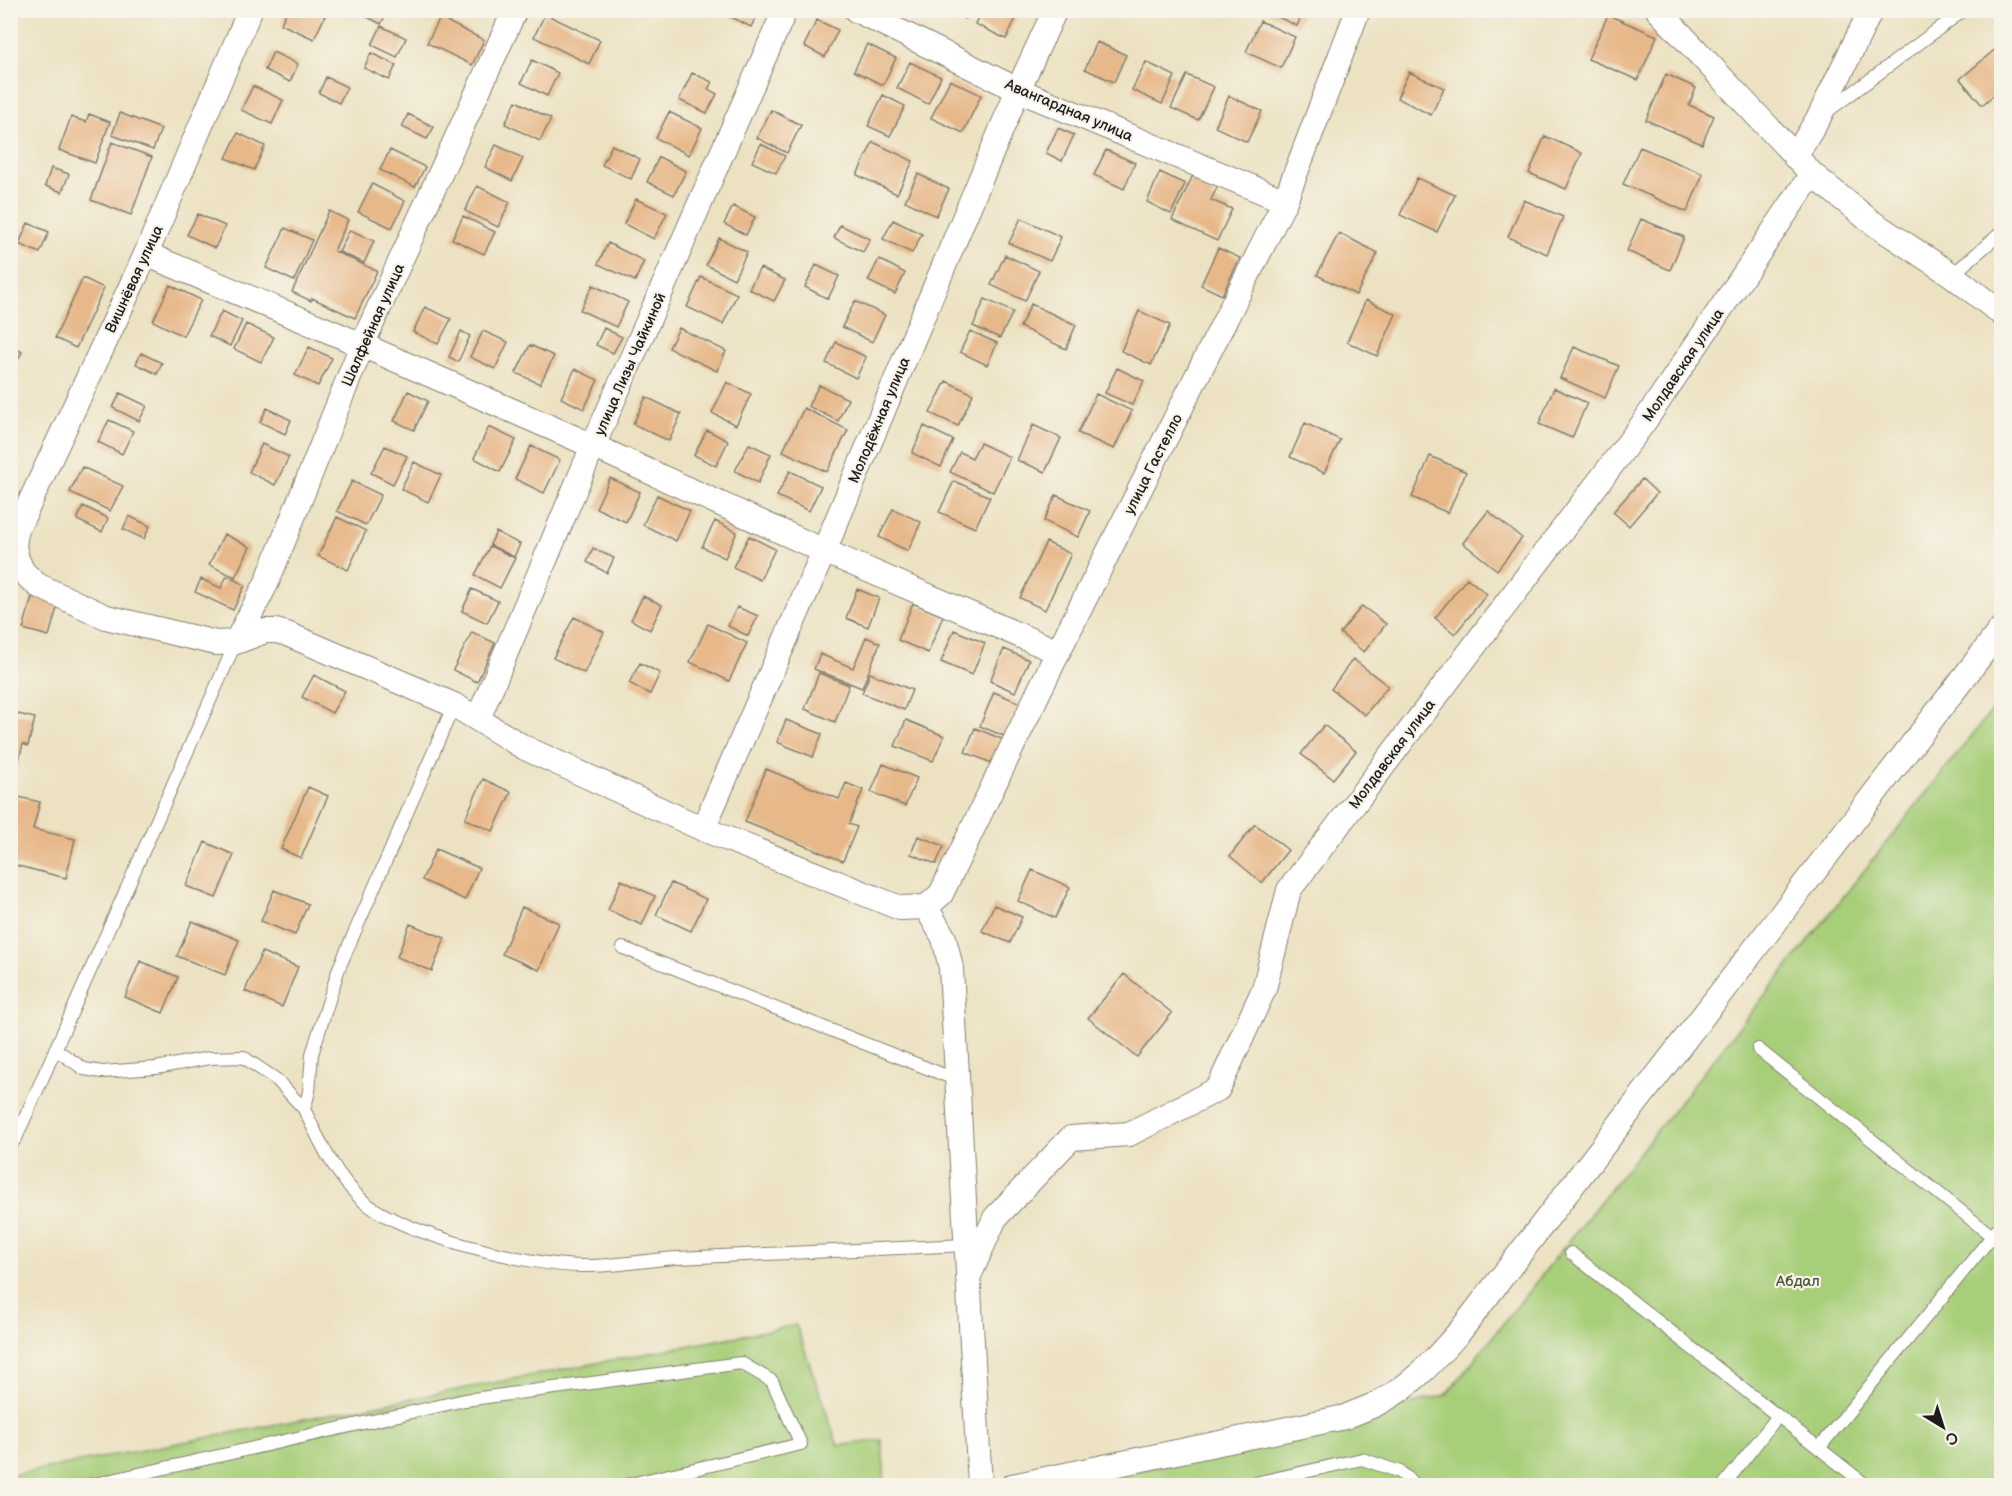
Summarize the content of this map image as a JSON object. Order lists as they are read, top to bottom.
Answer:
{
  "streets": {
    "street": [
      "Авангардная улица",
      "Вишнёвая улица",
      "Шалфейная улица",
      "улица Лизы Чайкиной",
      "Молдавская улица",
      "Молодёжная улица",
      "улица Гастелло"
    ]
  },
  "crossings": [
    ["Авангардная улица", "Молодёжная улица"],
    ["Авангардная улица", "улица Гастелло"],
    ["Вишнёвая улица", "Шалфейная улица"]
  ],
  "parks": ["Абдал"],
  "north": "bottom right"
}
